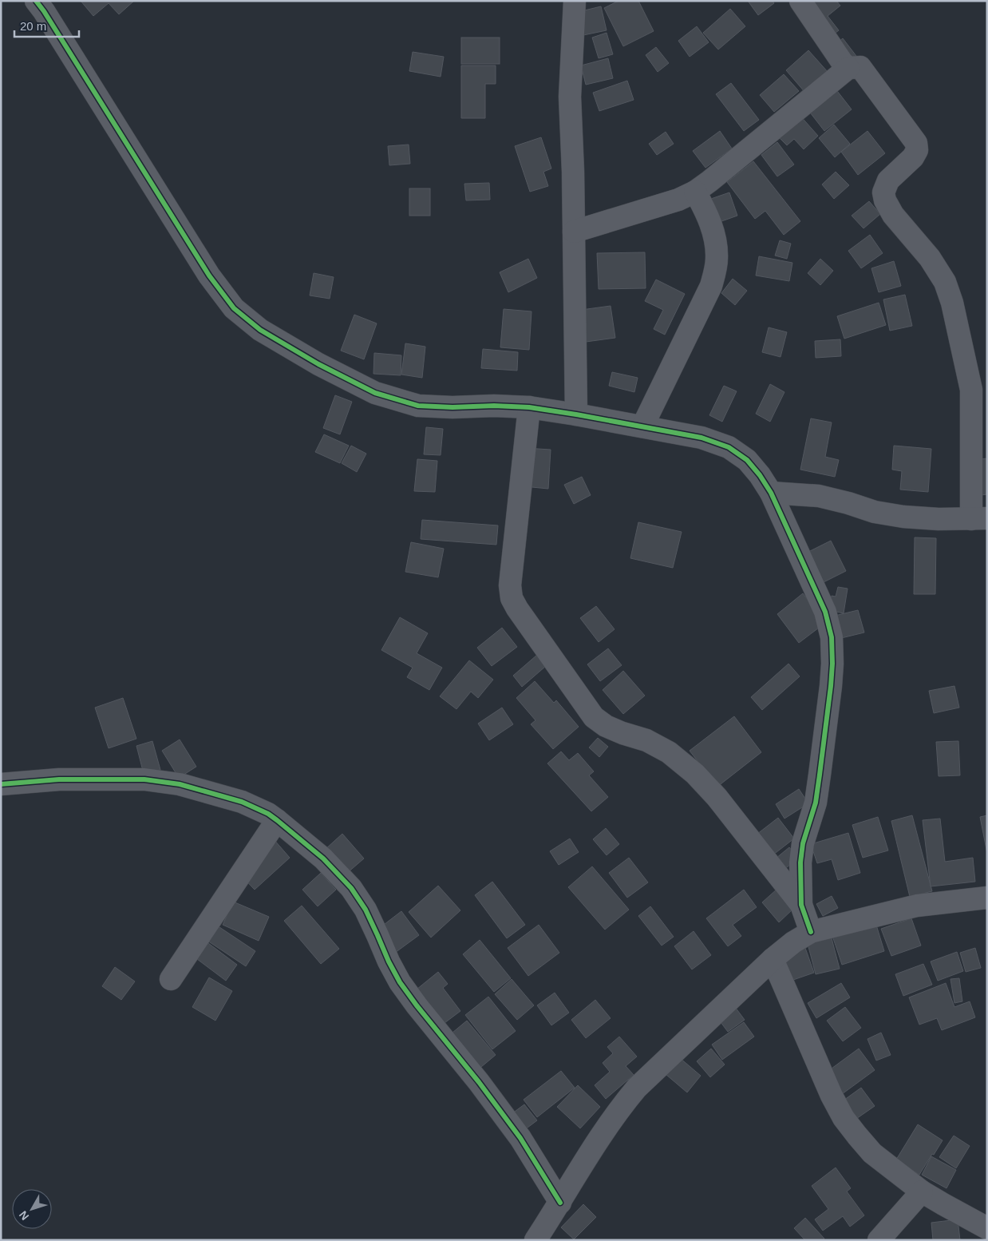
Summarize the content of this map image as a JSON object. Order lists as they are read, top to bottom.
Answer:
{
  "scale_bar": "20 m",
  "north": "bottom left"
}
